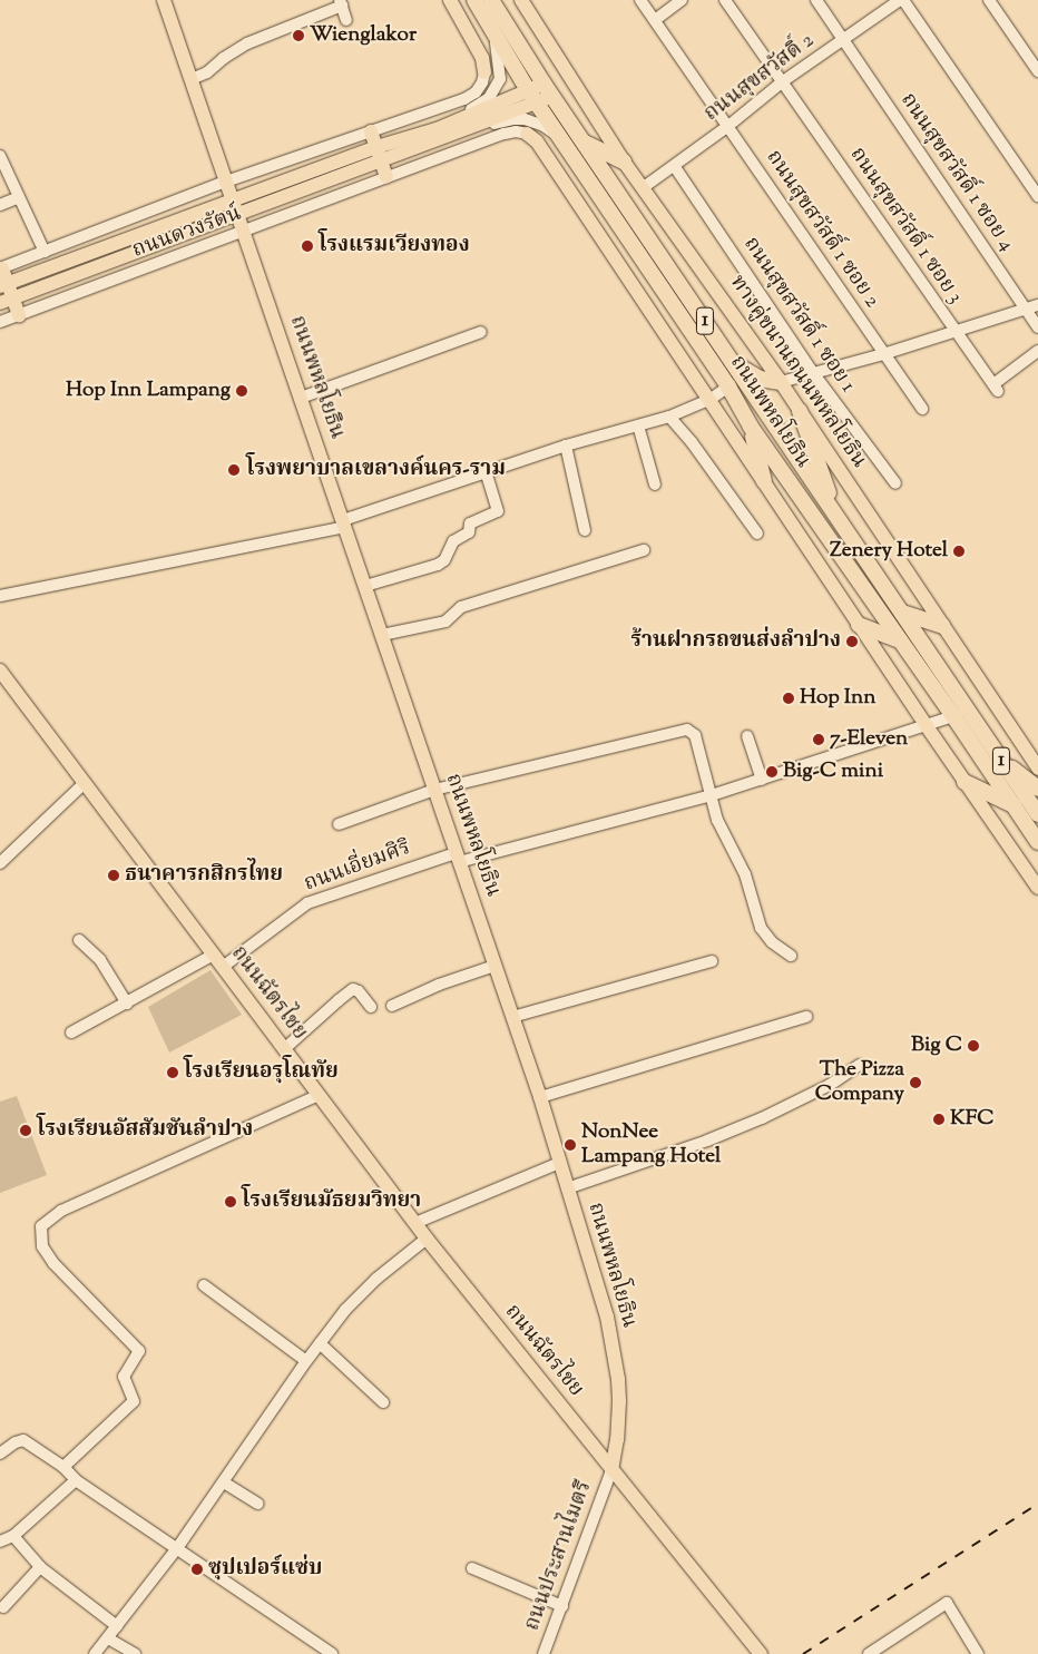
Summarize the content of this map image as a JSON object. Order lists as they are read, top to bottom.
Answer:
{
  "streets": {
    "highway": ["1", "ถนนพหลโยธิน"],
    "main road": ["ทางคู่ขนานถนนพหลโยธิน", "ถนนฉัตรไชย"],
    "street": [
      "ถนนสุขสวัสดิ์ 2",
      "ถนนสุขสวัสดิ์ 1 ซอย 4",
      "ถนนสุขสวัสดิ์ 1 ซอย 3",
      "ถนนสุขสวัสดิ์ 1 ซอย 2",
      "ถนนดวงรัตน์",
      "ถนนสุขสวัสดิ์ 1 ซอย 1",
      "ถนนเอี่ยมศิริ",
      "ถนนประสานไมตรี"
    ]
  },
  "crossings": [
    ["ถนนสุขสวัสดิ์ 2", "ถนนสุขสวัสดิ์ 1 ซอย 4"],
    ["ถนนสุขสวัสดิ์ 2", "ถนนสุขสวัสดิ์ 1 ซอย 3"],
    ["ถนนสุขสวัสดิ์ 2", "ถนนสุขสวัสดิ์ 1 ซอย 2"],
    ["ถนนสุขสวัสดิ์ 2", "ถนนสุขสวัสดิ์ 1 ซอย 1"],
    ["ถนนสุขสวัสดิ์ 2", "ทางคู่ขนานถนนพหลโยธิน"],
    ["ถนนดวงรัตน์", "1"],
    ["ถนนดวงรัตน์", "ถนนพหลโยธิน"],
    ["1", "ถนนเอี่ยมศิริ"],
    ["ถนนพหลโยธิน", "ถนนเอี่ยมศิริ"],
    ["ถนนพหลโยธิน", "ถนนฉัตรไชย"],
    ["ถนนพหลโยธิน", "ถนนประสานไมตรี"],
    ["ถนนเอี่ยมศิริ", "ถนนฉัตรไชย"],
    ["ถนนฉัตรไชย", "ถนนประสานไมตรี"]
  ],
  "places": [
    "Wienglakor",
    "โรงแรมเวียงทอง",
    "Hop Inn Lampang",
    "โรงพยาบาลเขลางค์นคร-ราม",
    "Zenery Hotel",
    "ร้านฝากรถขนส่งลำปาง",
    "Hop Inn",
    "7-Eleven",
    "Big-C mini",
    "ธนาคารกสิกรไทย",
    "Big C",
    "โรงเรียนอรุโณทัย",
    "The Pizza Company",
    "KFC",
    "โรงเรียนอัสสัมชันลำปาง",
    "NonNee Lampang Hotel",
    "โรงเรียนมัธยมวิทยา",
    "ซุปเปอร์แซ่บ"
  ]
}
